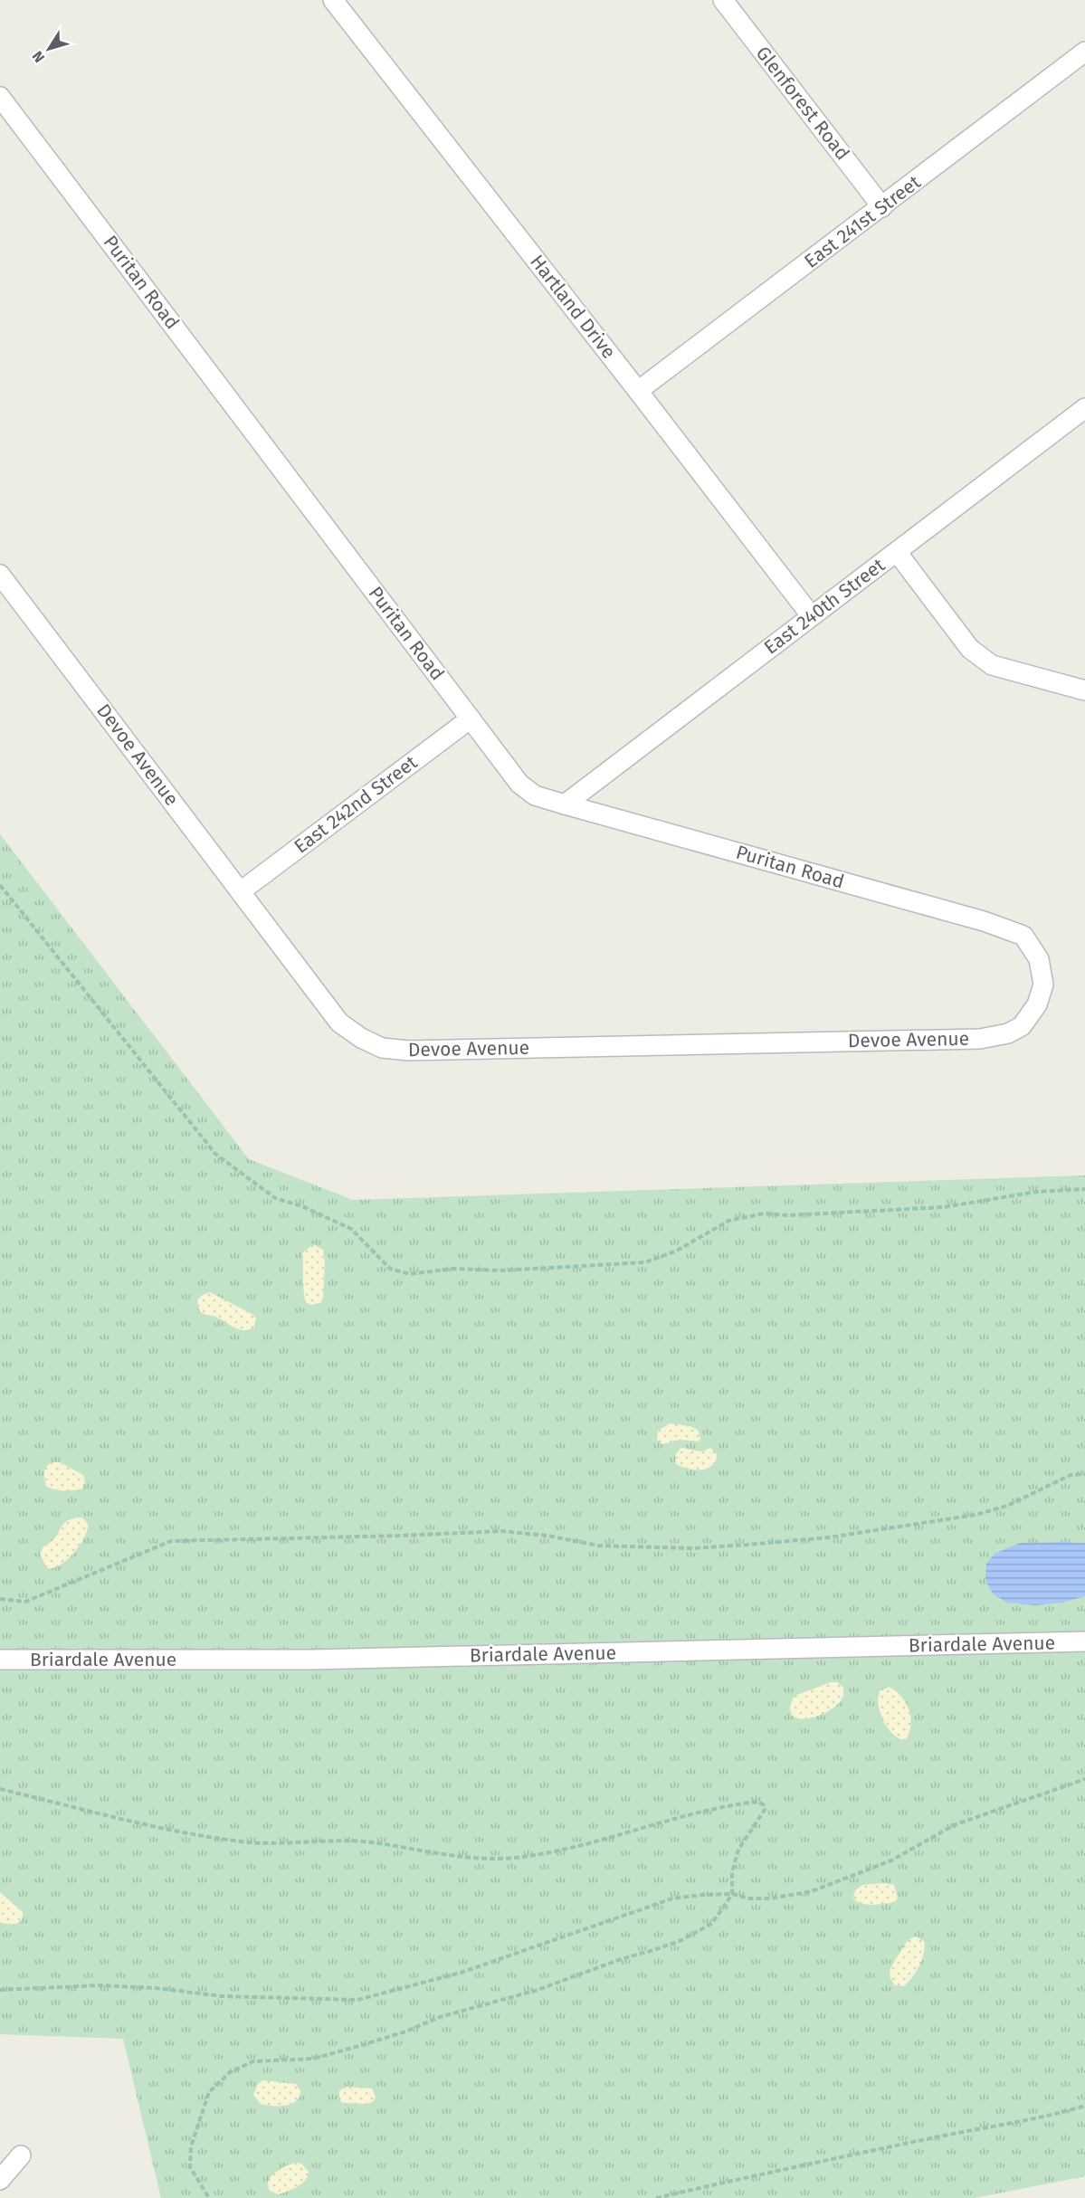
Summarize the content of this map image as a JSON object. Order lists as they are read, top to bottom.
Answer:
{
  "streets": {
    "street": [
      "Glenforest Road",
      "East 241st Street",
      "Puritan Road",
      "Hartland Drive",
      "East 240th Street",
      "Devoe Avenue",
      "East 242nd Street",
      "Briardale Avenue"
    ]
  },
  "crossings": [
    ["Glenforest Road", "East 241st Street"],
    ["East 241st Street", "Hartland Drive"],
    ["Puritan Road", "East 240th Street"],
    ["Puritan Road", "Devoe Avenue"],
    ["Puritan Road", "East 242nd Street"],
    ["Hartland Drive", "East 240th Street"],
    ["Devoe Avenue", "East 242nd Street"]
  ],
  "north": "bottom left"
}
